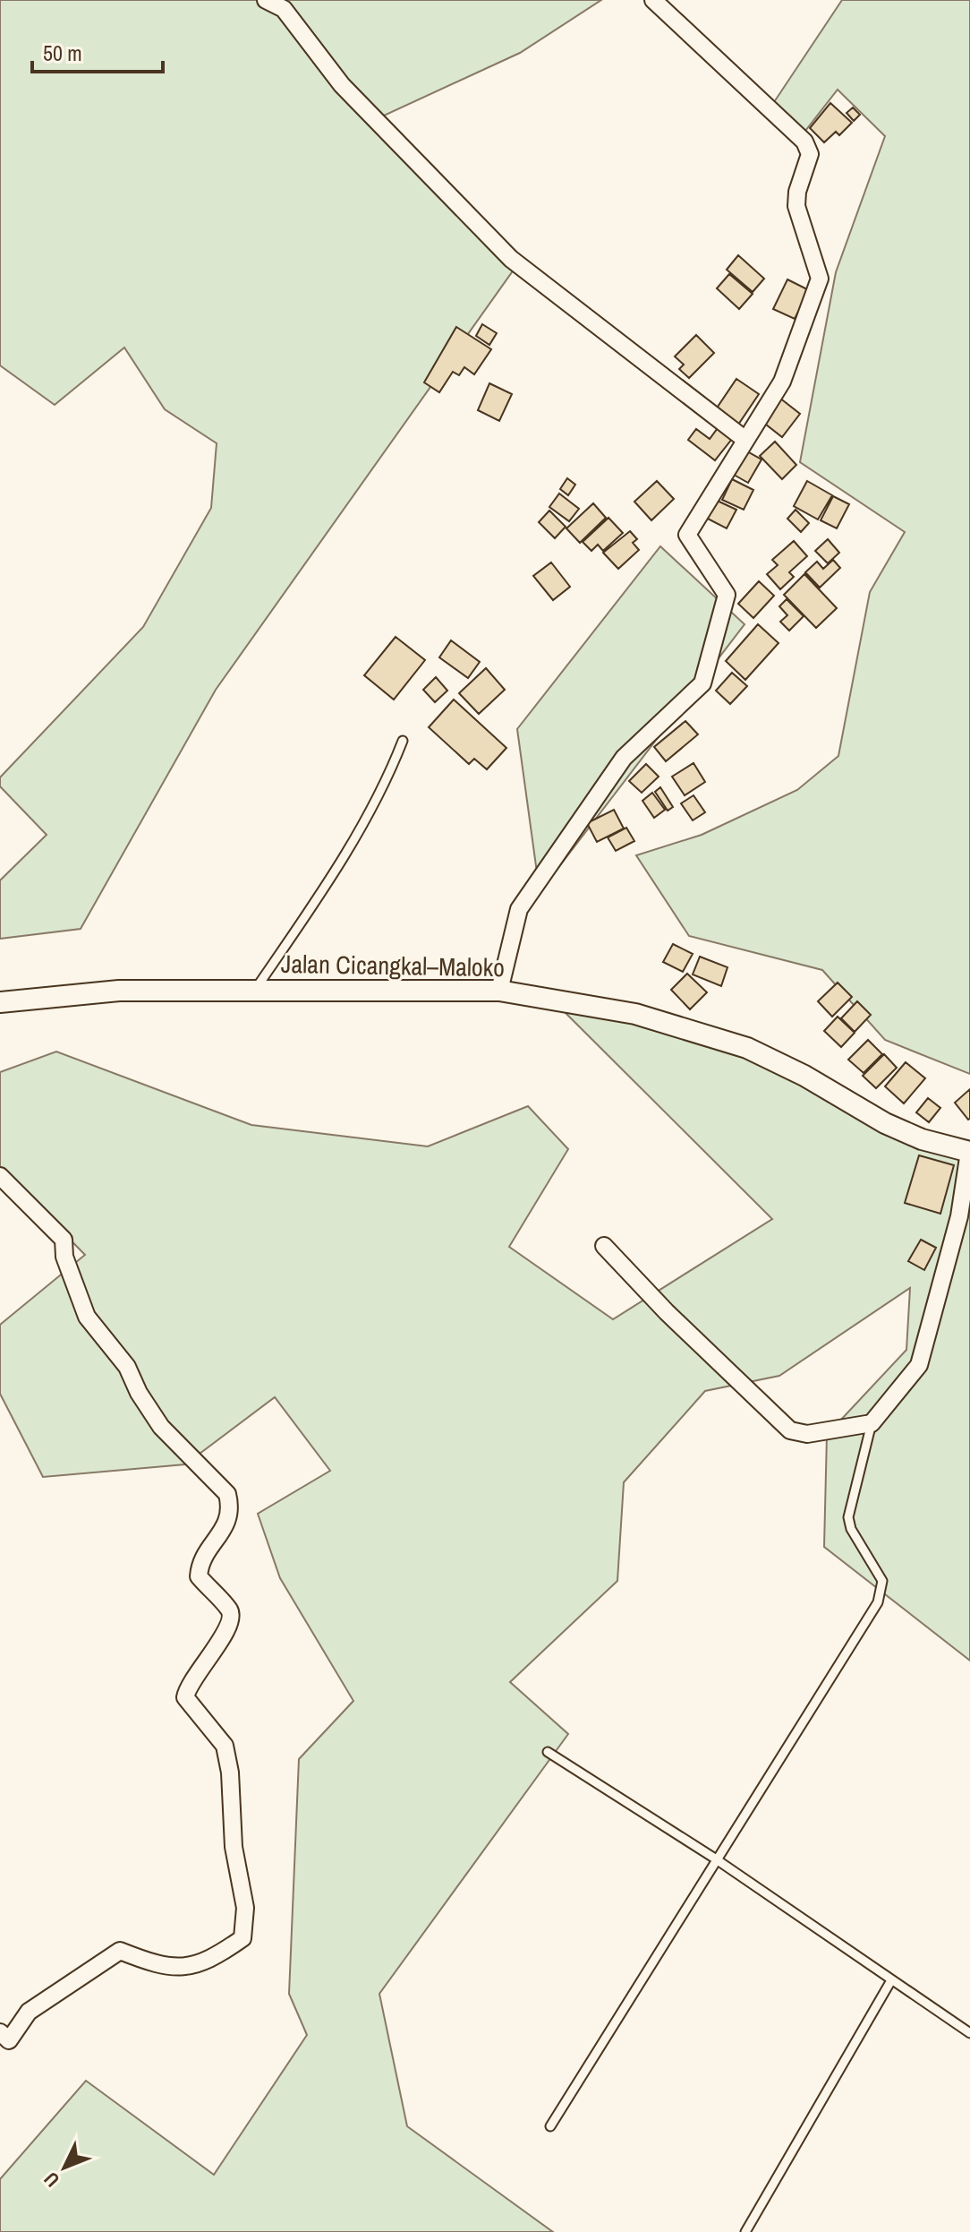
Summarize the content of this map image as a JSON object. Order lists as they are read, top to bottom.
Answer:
{
  "streets": {
    "street": ["Jalan Cicangkal–Maloko"]
  },
  "scale_bar": "50 m",
  "north": "bottom left"
}
